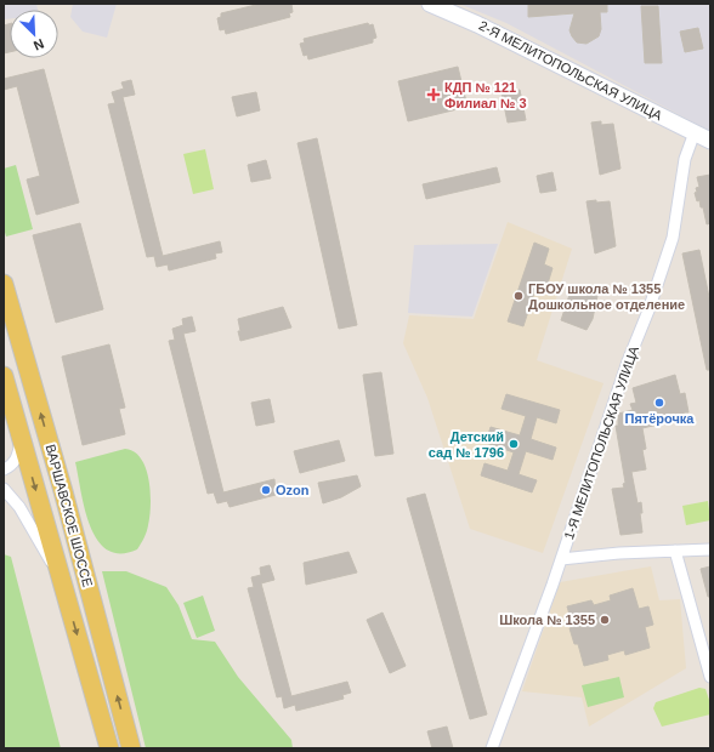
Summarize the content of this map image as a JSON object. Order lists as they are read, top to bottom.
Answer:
{
  "streets": {
    "main road": ["ВАРШАВСКОЕ ШОССЕ"],
    "street": ["2-Я МЕЛИТОПОЛЬСКАЯ УЛИЦА", "1-Я МЕЛИТОПОЛЬСКАЯ УЛИЦА"]
  },
  "crossings": [
    ["2-Я МЕЛИТОПОЛЬСКАЯ УЛИЦА", "1-Я МЕЛИТОПОЛЬСКАЯ УЛИЦА"]
  ],
  "places": {
    "health": ["КДП № 121 Филиал № 3"],
    "other": [
      "ГБОУ школа № 1355 Дошкольное отделение",
      "Пятёрочка",
      "Детский сад № 1796",
      "Ozon",
      "Школа № 1355"
    ]
  },
  "north": "bottom right"
}
